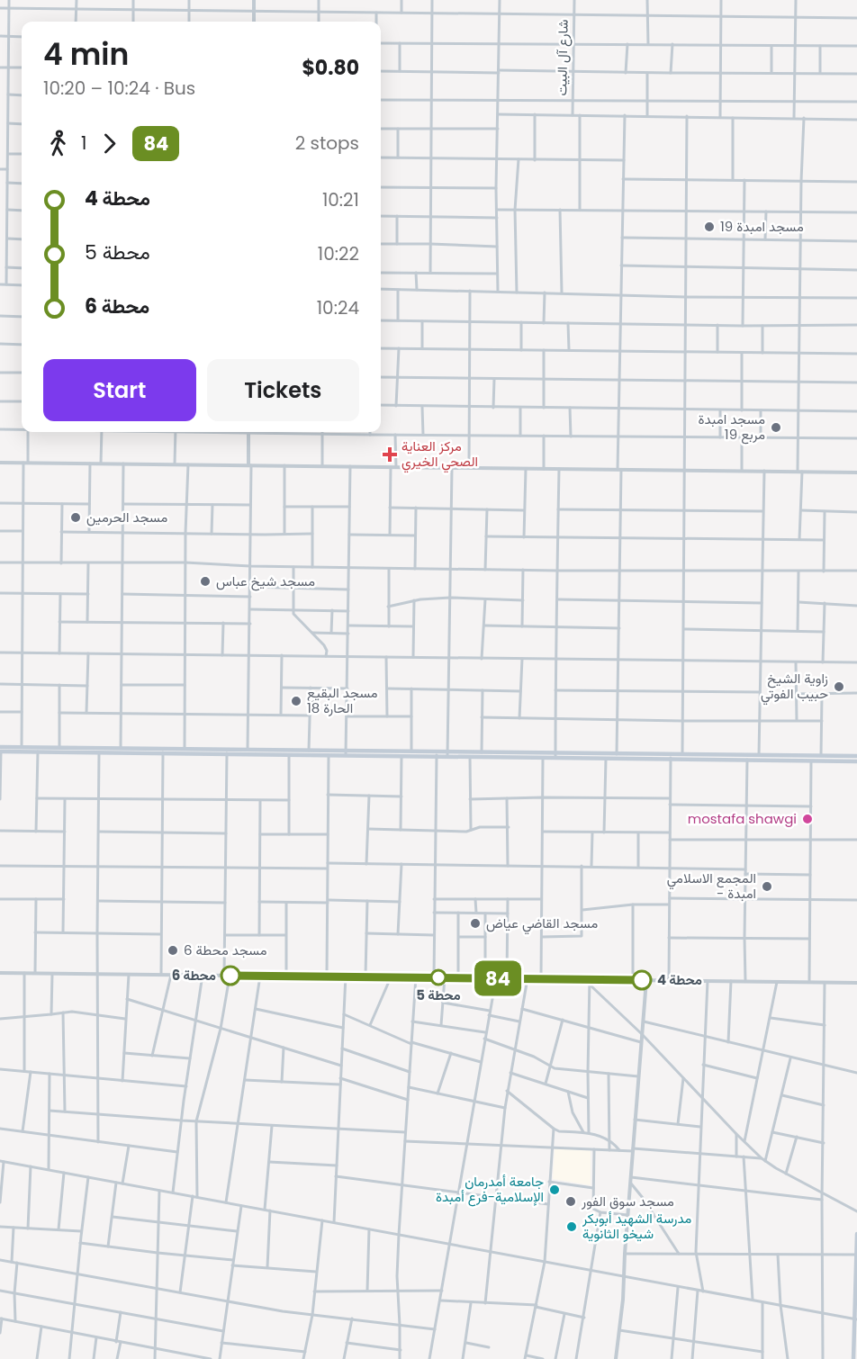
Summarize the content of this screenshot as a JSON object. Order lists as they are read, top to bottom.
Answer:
{
  "streets": {
    "street": ["شارع آل البيت"]
  },
  "places": {
    "other": [
      "مسجد امبدة 19",
      "مسجد امبدة مربع 19",
      "مسجد الحرمين",
      "مسجد شيخ عباس",
      "زاوية الشيخ حبيب الفوتي",
      "مسجد البقيع الحارة 18",
      "mostafa shawgi",
      "المجمع الاسلامي - امبدة",
      "مسجد القاضي عياض",
      "مسجد محطة 6",
      "محطة 6",
      "محطة 5",
      "محطة 4",
      "جامعة أمدرمان الإسلامية-فرع أمبدة",
      "مسجد سوق الفور",
      "مدرسة الشهيد أبوبكر شيخو الثانوية"
    ],
    "health": ["مركز العناية الصحي الخيري"]
  },
  "lines": ["bus line 84"],
  "page": {
    "on_map": "84",
    "heading": ["4 min", "10:20 – 10:24 · Bus", "$0.80"],
    "legs": ["1", "84", "2 stops"],
    "list": [
      {
        "name": "محطة 4",
        "value": "10:21"
      },
      {
        "name": "محطة 5",
        "value": "10:22"
      },
      {
        "name": "محطة 6",
        "value": "10:24"
      }
    ],
    "buttons": ["Start", "Tickets"]
  }
}
